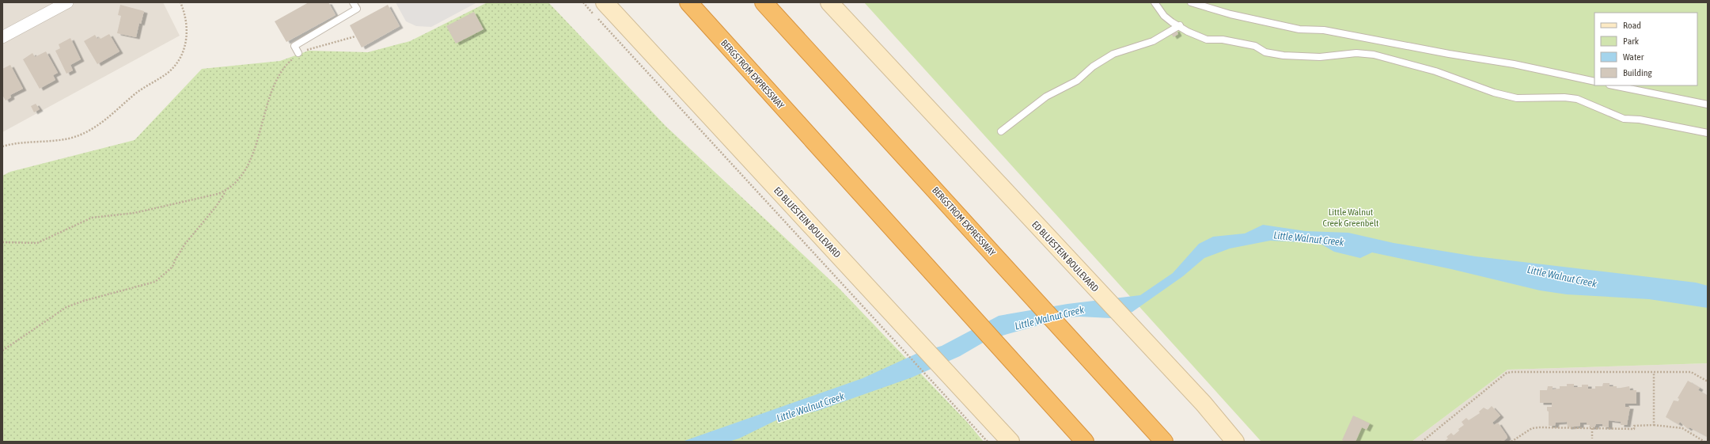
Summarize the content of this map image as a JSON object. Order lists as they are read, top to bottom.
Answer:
{
  "streets": {
    "highway": ["BERGSTROM EXPRESSWAY"],
    "main road": ["ED BLUESTEIN BOULEVARD"]
  },
  "water": ["Little Walnut Creek"],
  "parks": ["Little Walnut Creek Greenbelt"],
  "legend": [
    "Road",
    "Park",
    "Water",
    "Building"
  ]
}
